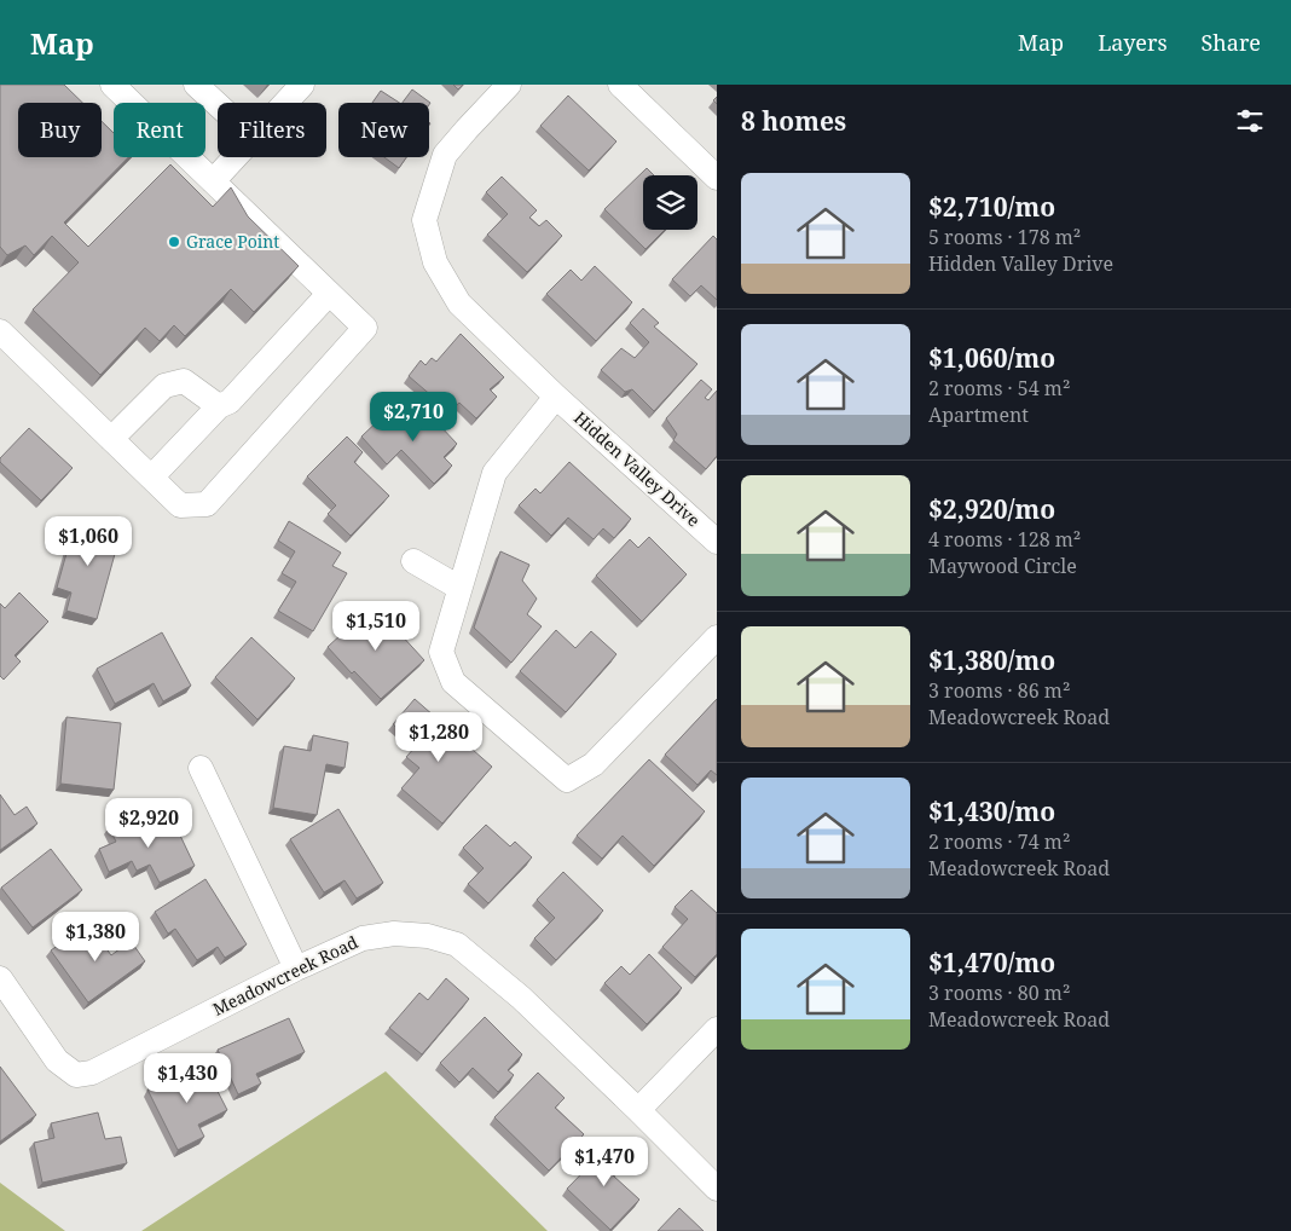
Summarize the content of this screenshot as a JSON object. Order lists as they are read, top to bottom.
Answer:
{
  "streets": {
    "street": ["Hidden Valley Drive", "Meadowcreek Road"]
  },
  "places": ["Grace Point"],
  "page": {
    "header": "Map",
    "nav": ["Map", "Layers", "Share"],
    "heading": "8 homes",
    "chip": [
      "Buy",
      "Rent",
      "Filters",
      "New"
    ],
    "list": [
      {
        "name": "$2,710/mo",
        "note": "5 rooms · 178 m² · Hidden Valley Drive"
      },
      {
        "name": "$1,060/mo",
        "note": "2 rooms · 54 m² · Apartment"
      },
      {
        "name": "$2,920/mo",
        "note": "4 rooms · 128 m² · Maywood Circle"
      },
      {
        "name": "$1,380/mo",
        "note": "3 rooms · 86 m² · Meadowcreek Road"
      },
      {
        "name": "$1,430/mo",
        "note": "2 rooms · 74 m² · Meadowcreek Road"
      },
      {
        "name": "$1,470/mo",
        "note": "3 rooms · 80 m² · Meadowcreek Road"
      }
    ],
    "price": [
      "$2,710",
      "$1,060",
      "$1,510",
      "$1,280",
      "$2,920",
      "$1,380",
      "$1,430",
      "$1,470"
    ]
  }
}
